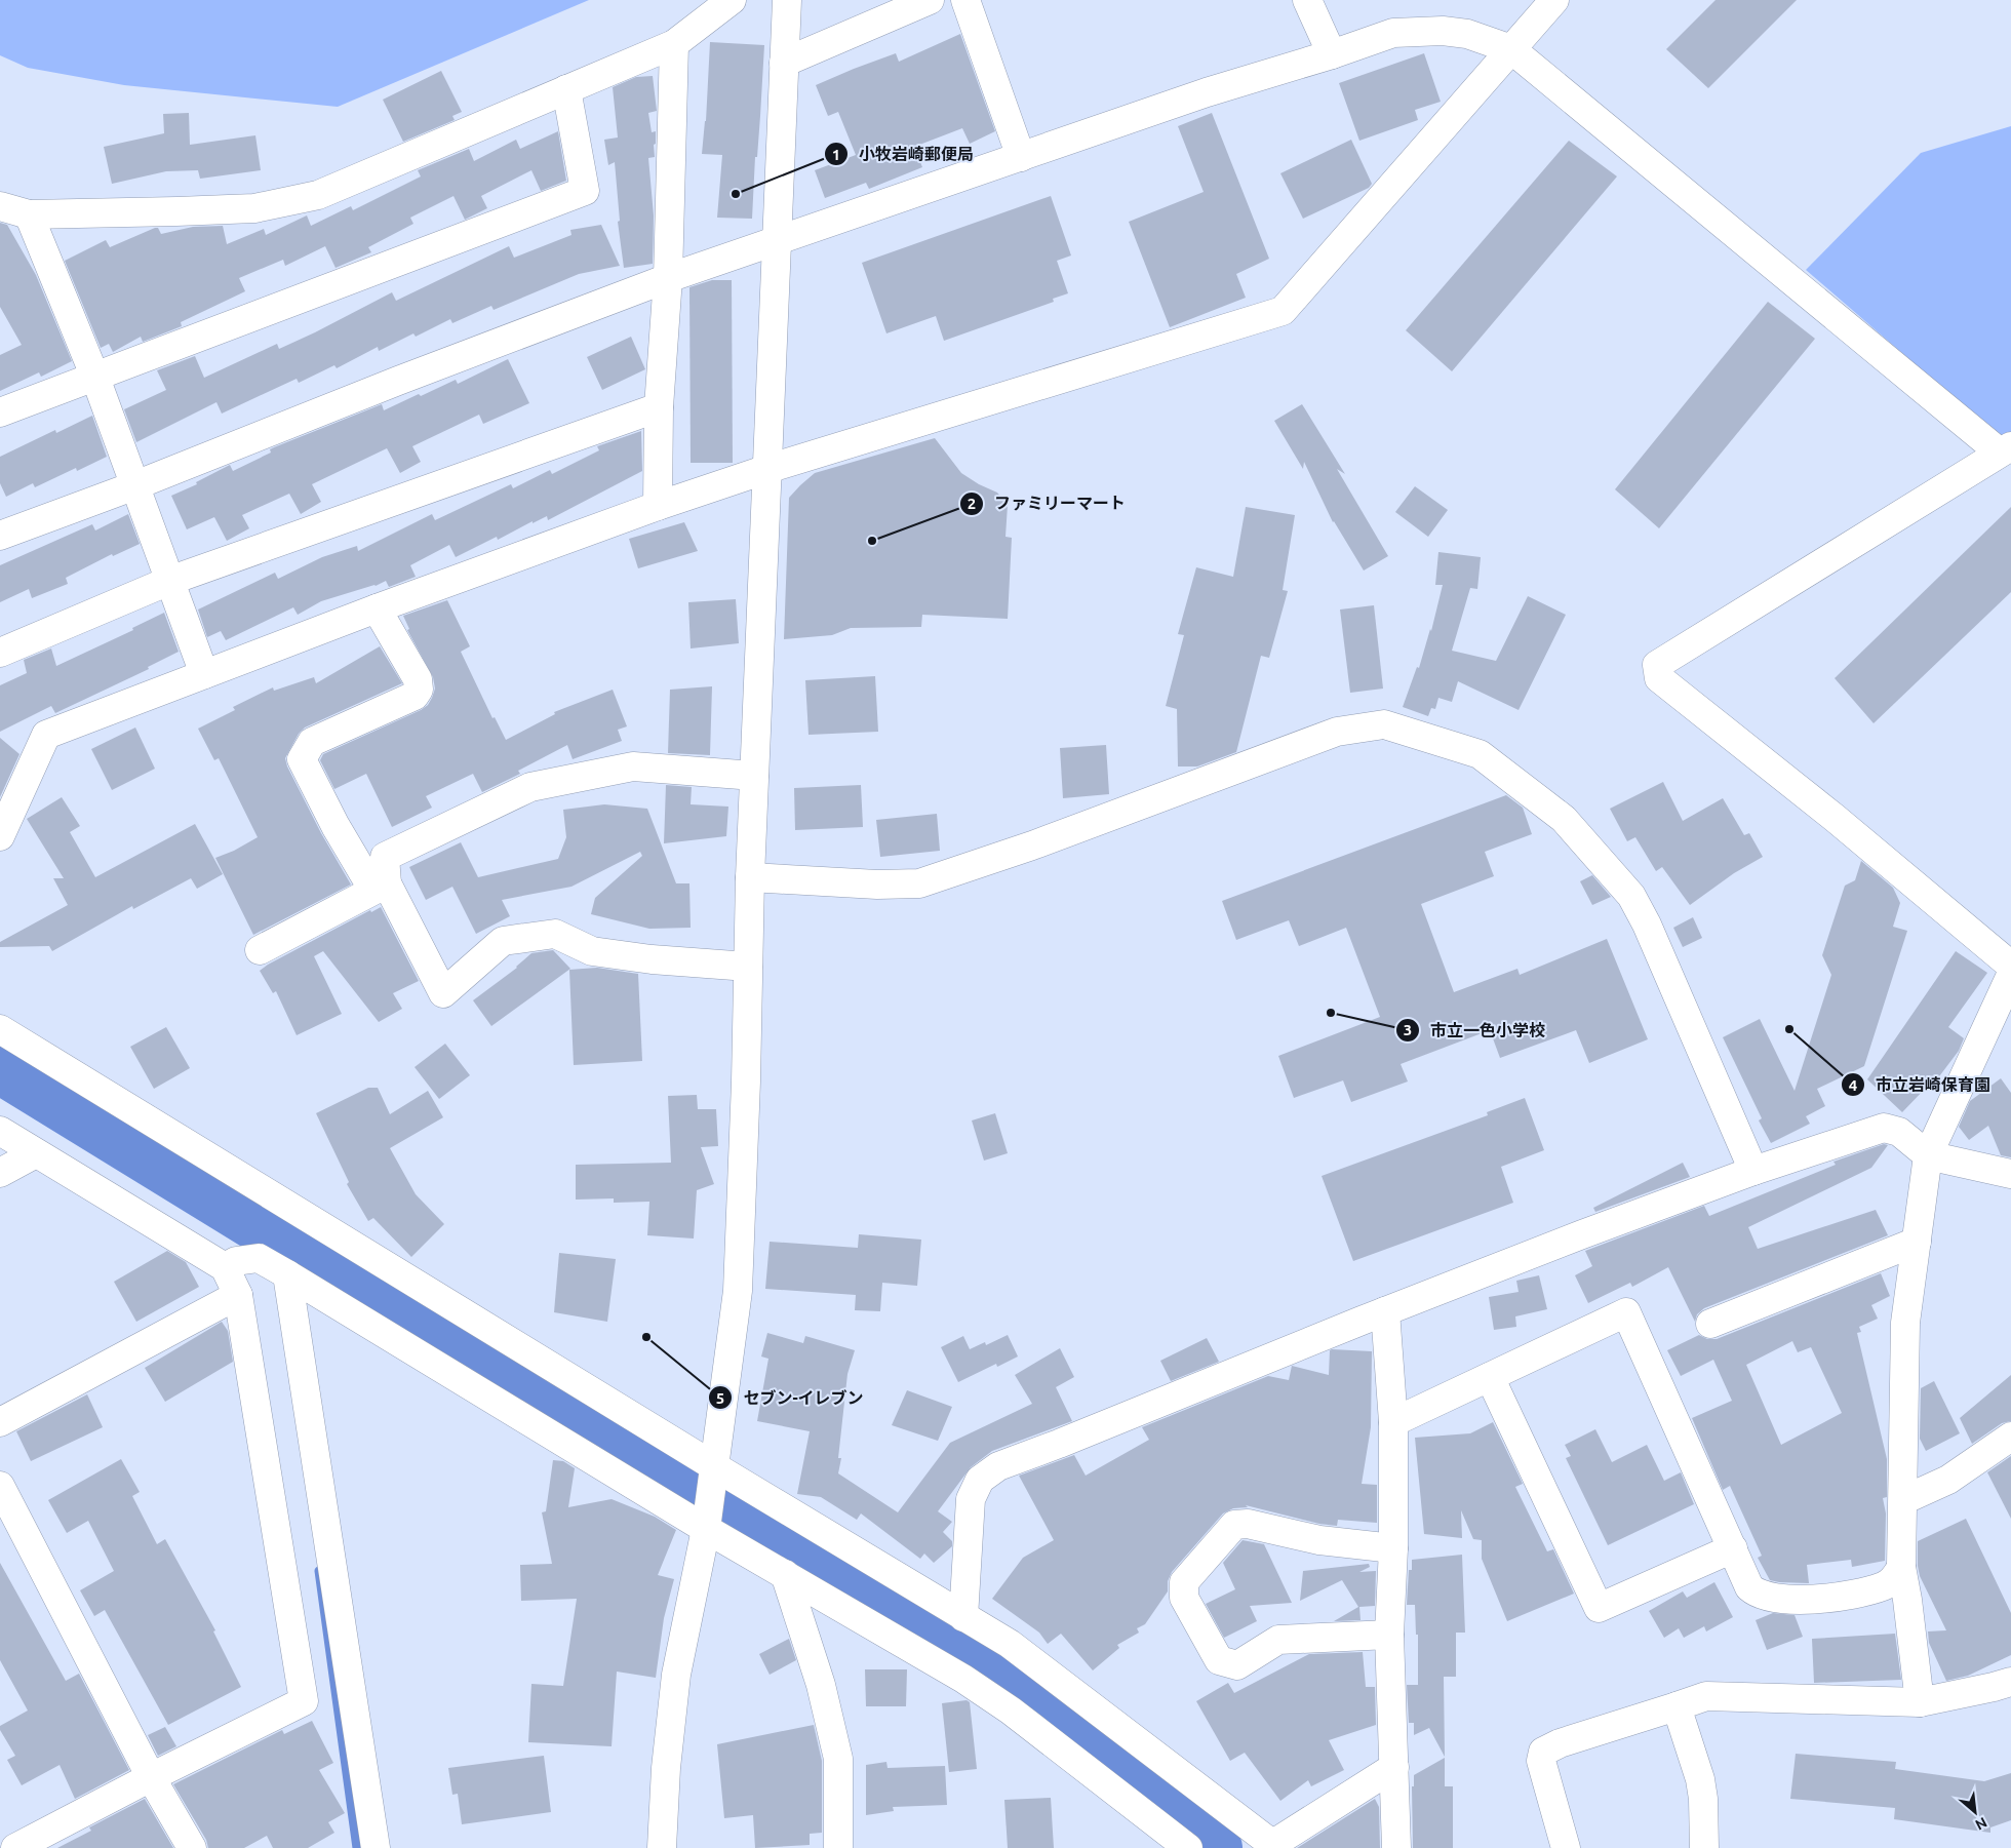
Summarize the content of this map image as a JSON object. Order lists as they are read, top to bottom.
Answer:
{
  "places": [
    "小牧岩崎郵便局",
    "ファミリーマート",
    "市立一色小学校",
    "市立岩崎保育園",
    "セブン-イレブン"
  ],
  "north": "bottom right"
}
